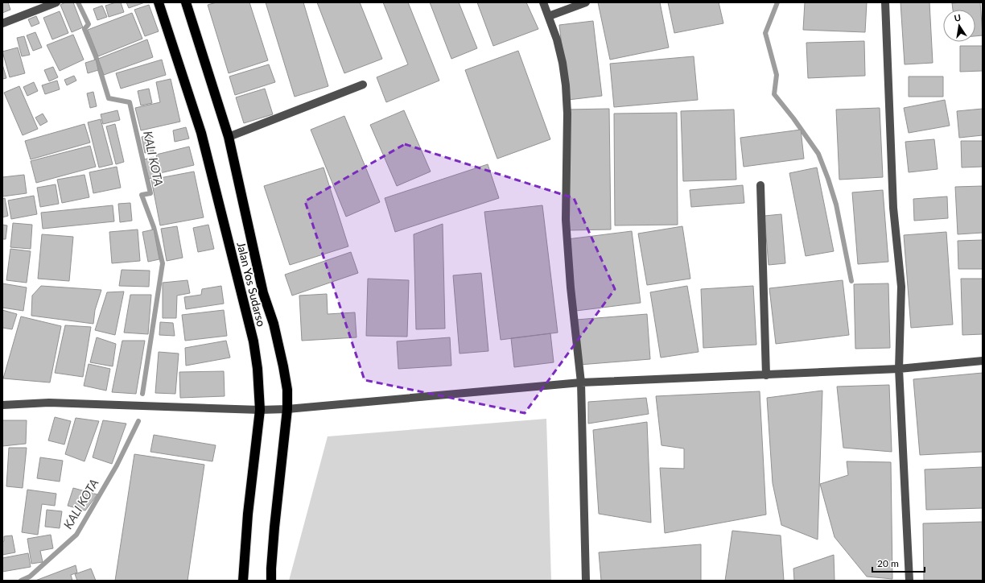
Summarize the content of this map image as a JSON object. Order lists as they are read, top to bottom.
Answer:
{
  "streets": {
    "highway": ["Jalan Yos Sudarso"]
  },
  "water": ["KALI KOTA"],
  "scale_bar": "20 m",
  "north": "top"
}
